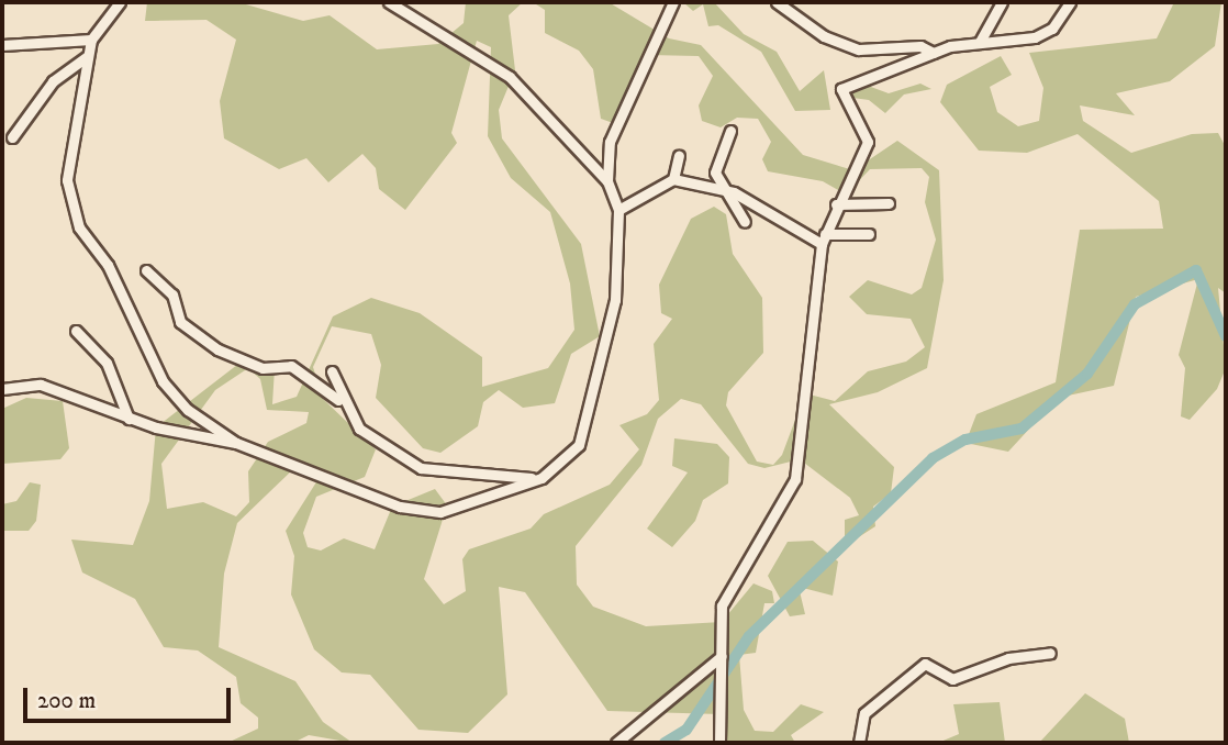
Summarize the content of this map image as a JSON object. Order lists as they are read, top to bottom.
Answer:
{
  "scale_bar": "200 m"
}
